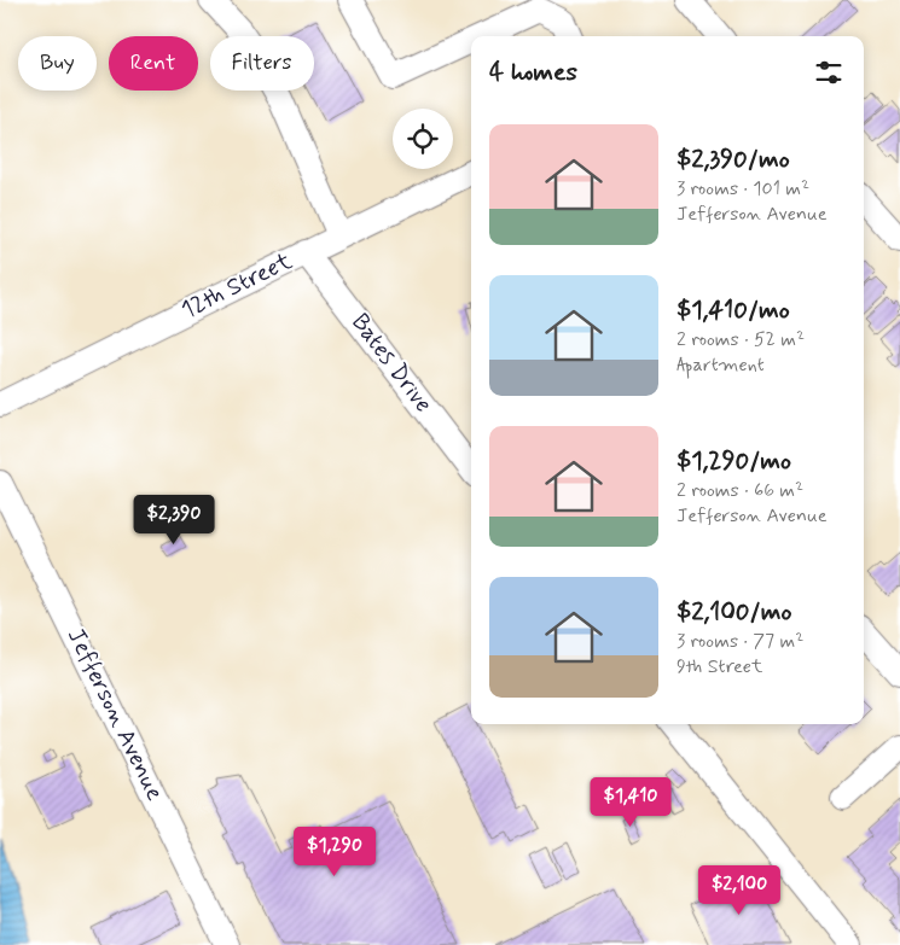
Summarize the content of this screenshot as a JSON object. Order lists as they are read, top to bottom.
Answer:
{
  "streets": {
    "street": ["12th Street", "Bates Drive", "Jefferson Avenue"]
  },
  "crossings": [
    ["12th Street", "Bates Drive"]
  ],
  "page": {
    "chip": ["Buy", "Rent", "Filters"],
    "heading": "4 homes",
    "list": [
      {
        "name": "$2,390/mo",
        "note": "3 rooms · 101 m² · Jefferson Avenue"
      },
      {
        "name": "$1,410/mo",
        "note": "2 rooms · 52 m² · Apartment"
      },
      {
        "name": "$1,290/mo",
        "note": "2 rooms · 66 m² · Jefferson Avenue"
      },
      {
        "name": "$2,100/mo",
        "note": "3 rooms · 77 m² · 9th Street"
      }
    ],
    "price": [
      "$2,390",
      "$1,410",
      "$1,290",
      "$2,100"
    ]
  }
}
